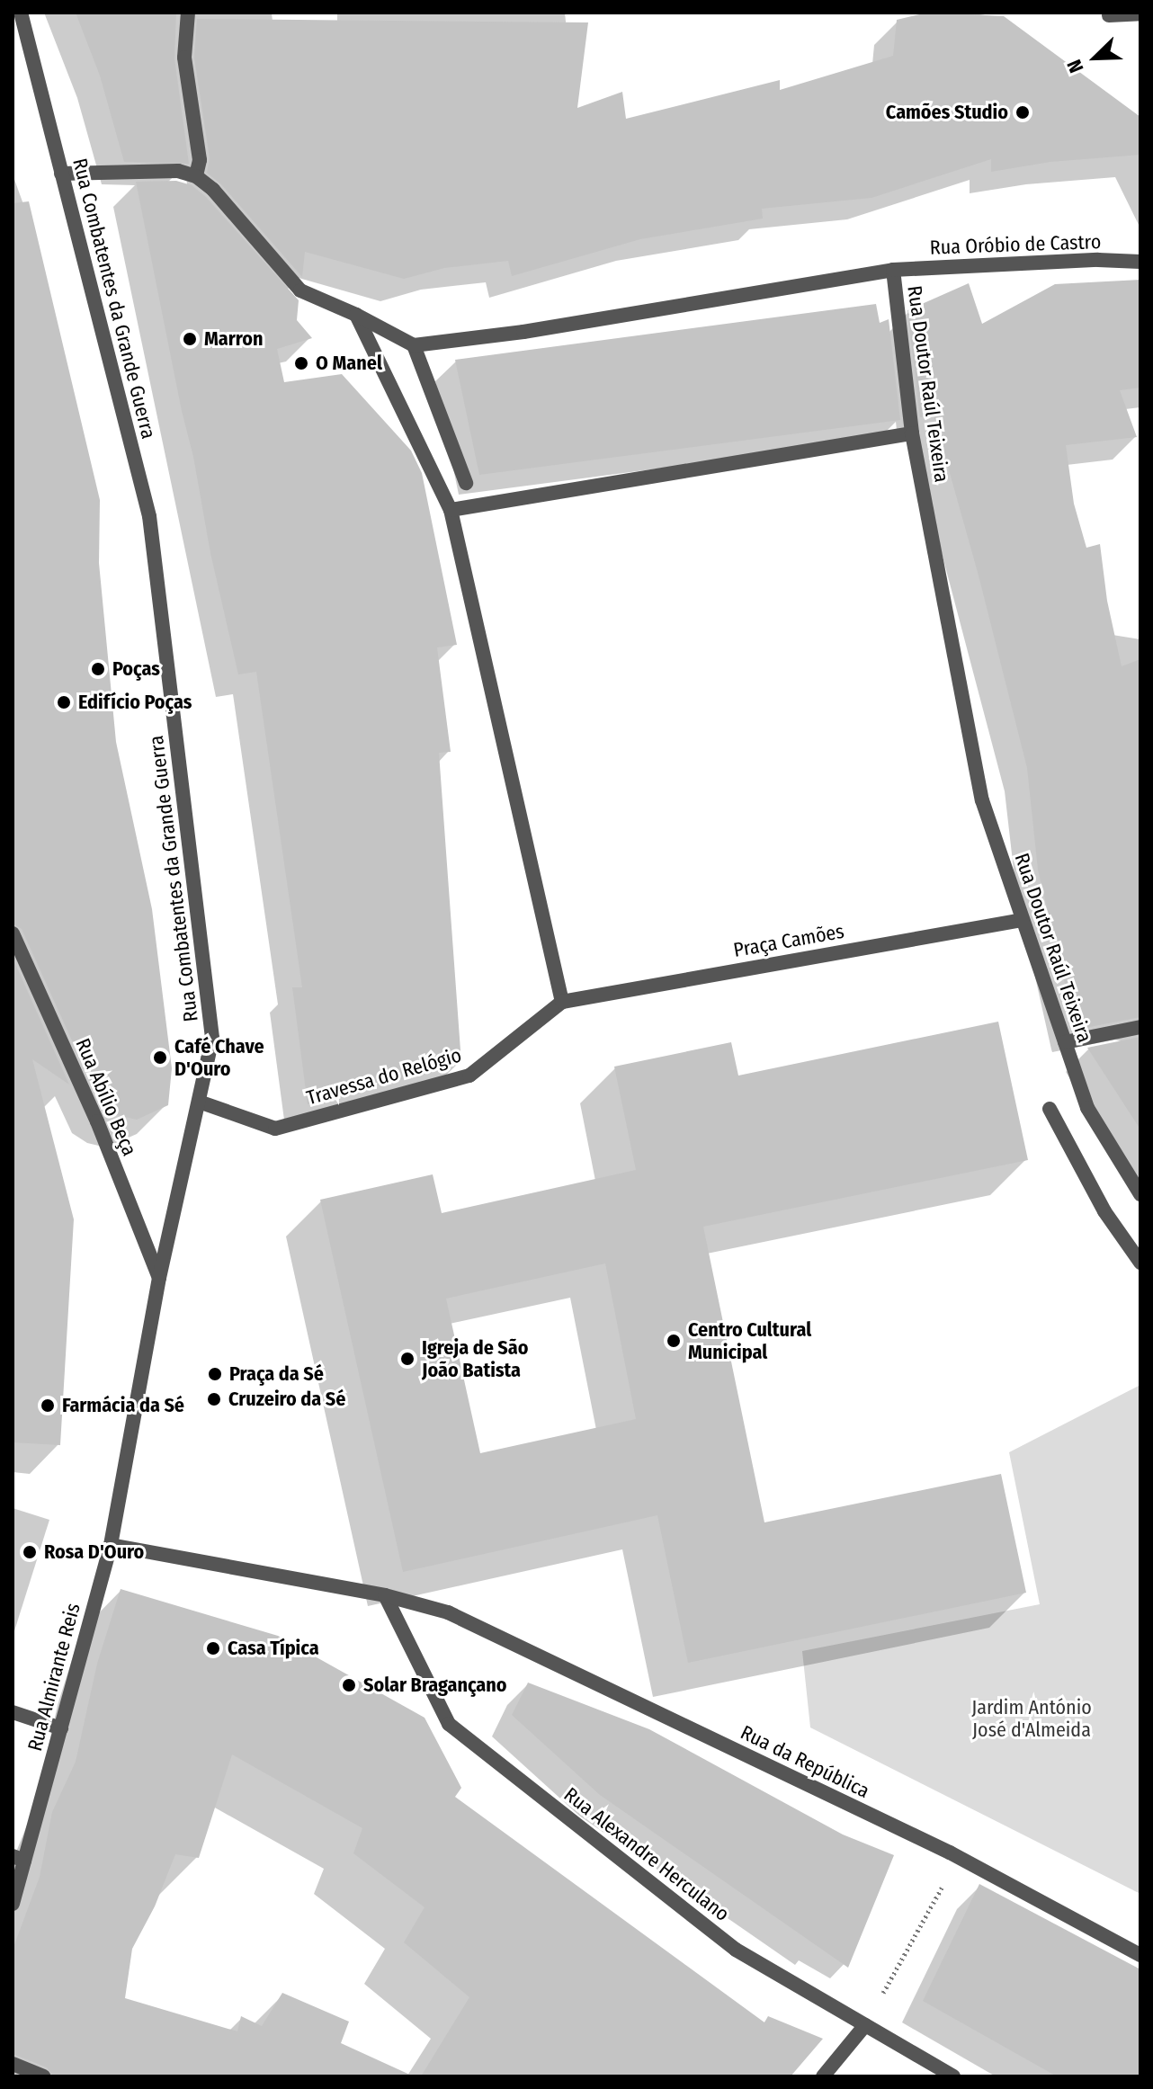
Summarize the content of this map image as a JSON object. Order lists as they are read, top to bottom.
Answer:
{
  "streets": {
    "street": [
      "Rua Oróbio de Castro",
      "Rua Combatentes da Grande Guerra",
      "Rua Doutor Raúl Teixeira",
      "Praça Camões",
      "Travessa do Relógio",
      "Rua Abílio Beça",
      "Rua Almirante Reis",
      "Rua da República",
      "Rua Alexandre Herculano"
    ]
  },
  "crossings": [
    ["Rua Oróbio de Castro", "Rua Doutor Raúl Teixeira"],
    ["Rua Combatentes da Grande Guerra", "Travessa do Relógio"],
    ["Rua Combatentes da Grande Guerra", "Rua Abílio Beça"],
    ["Rua Doutor Raúl Teixeira", "Praça Camões"],
    ["Praça Camões", "Travessa do Relógio"],
    ["Rua da República", "Rua Alexandre Herculano"]
  ],
  "parks": ["Jardim António José d'Almeida"],
  "places": [
    "Camões Studio",
    "Marron",
    "O Manel",
    "Poças",
    "Edifício Poças",
    "Café Chave D'Ouro",
    "Centro Cultural Municipal",
    "Igreja de São João Batista",
    "Praça da Sé",
    "Cruzeiro da Sé",
    "Farmácia da Sé",
    "Rosa D'Ouro",
    "Casa Típica",
    "Solar Bragançano"
  ],
  "north": "bottom left"
}
